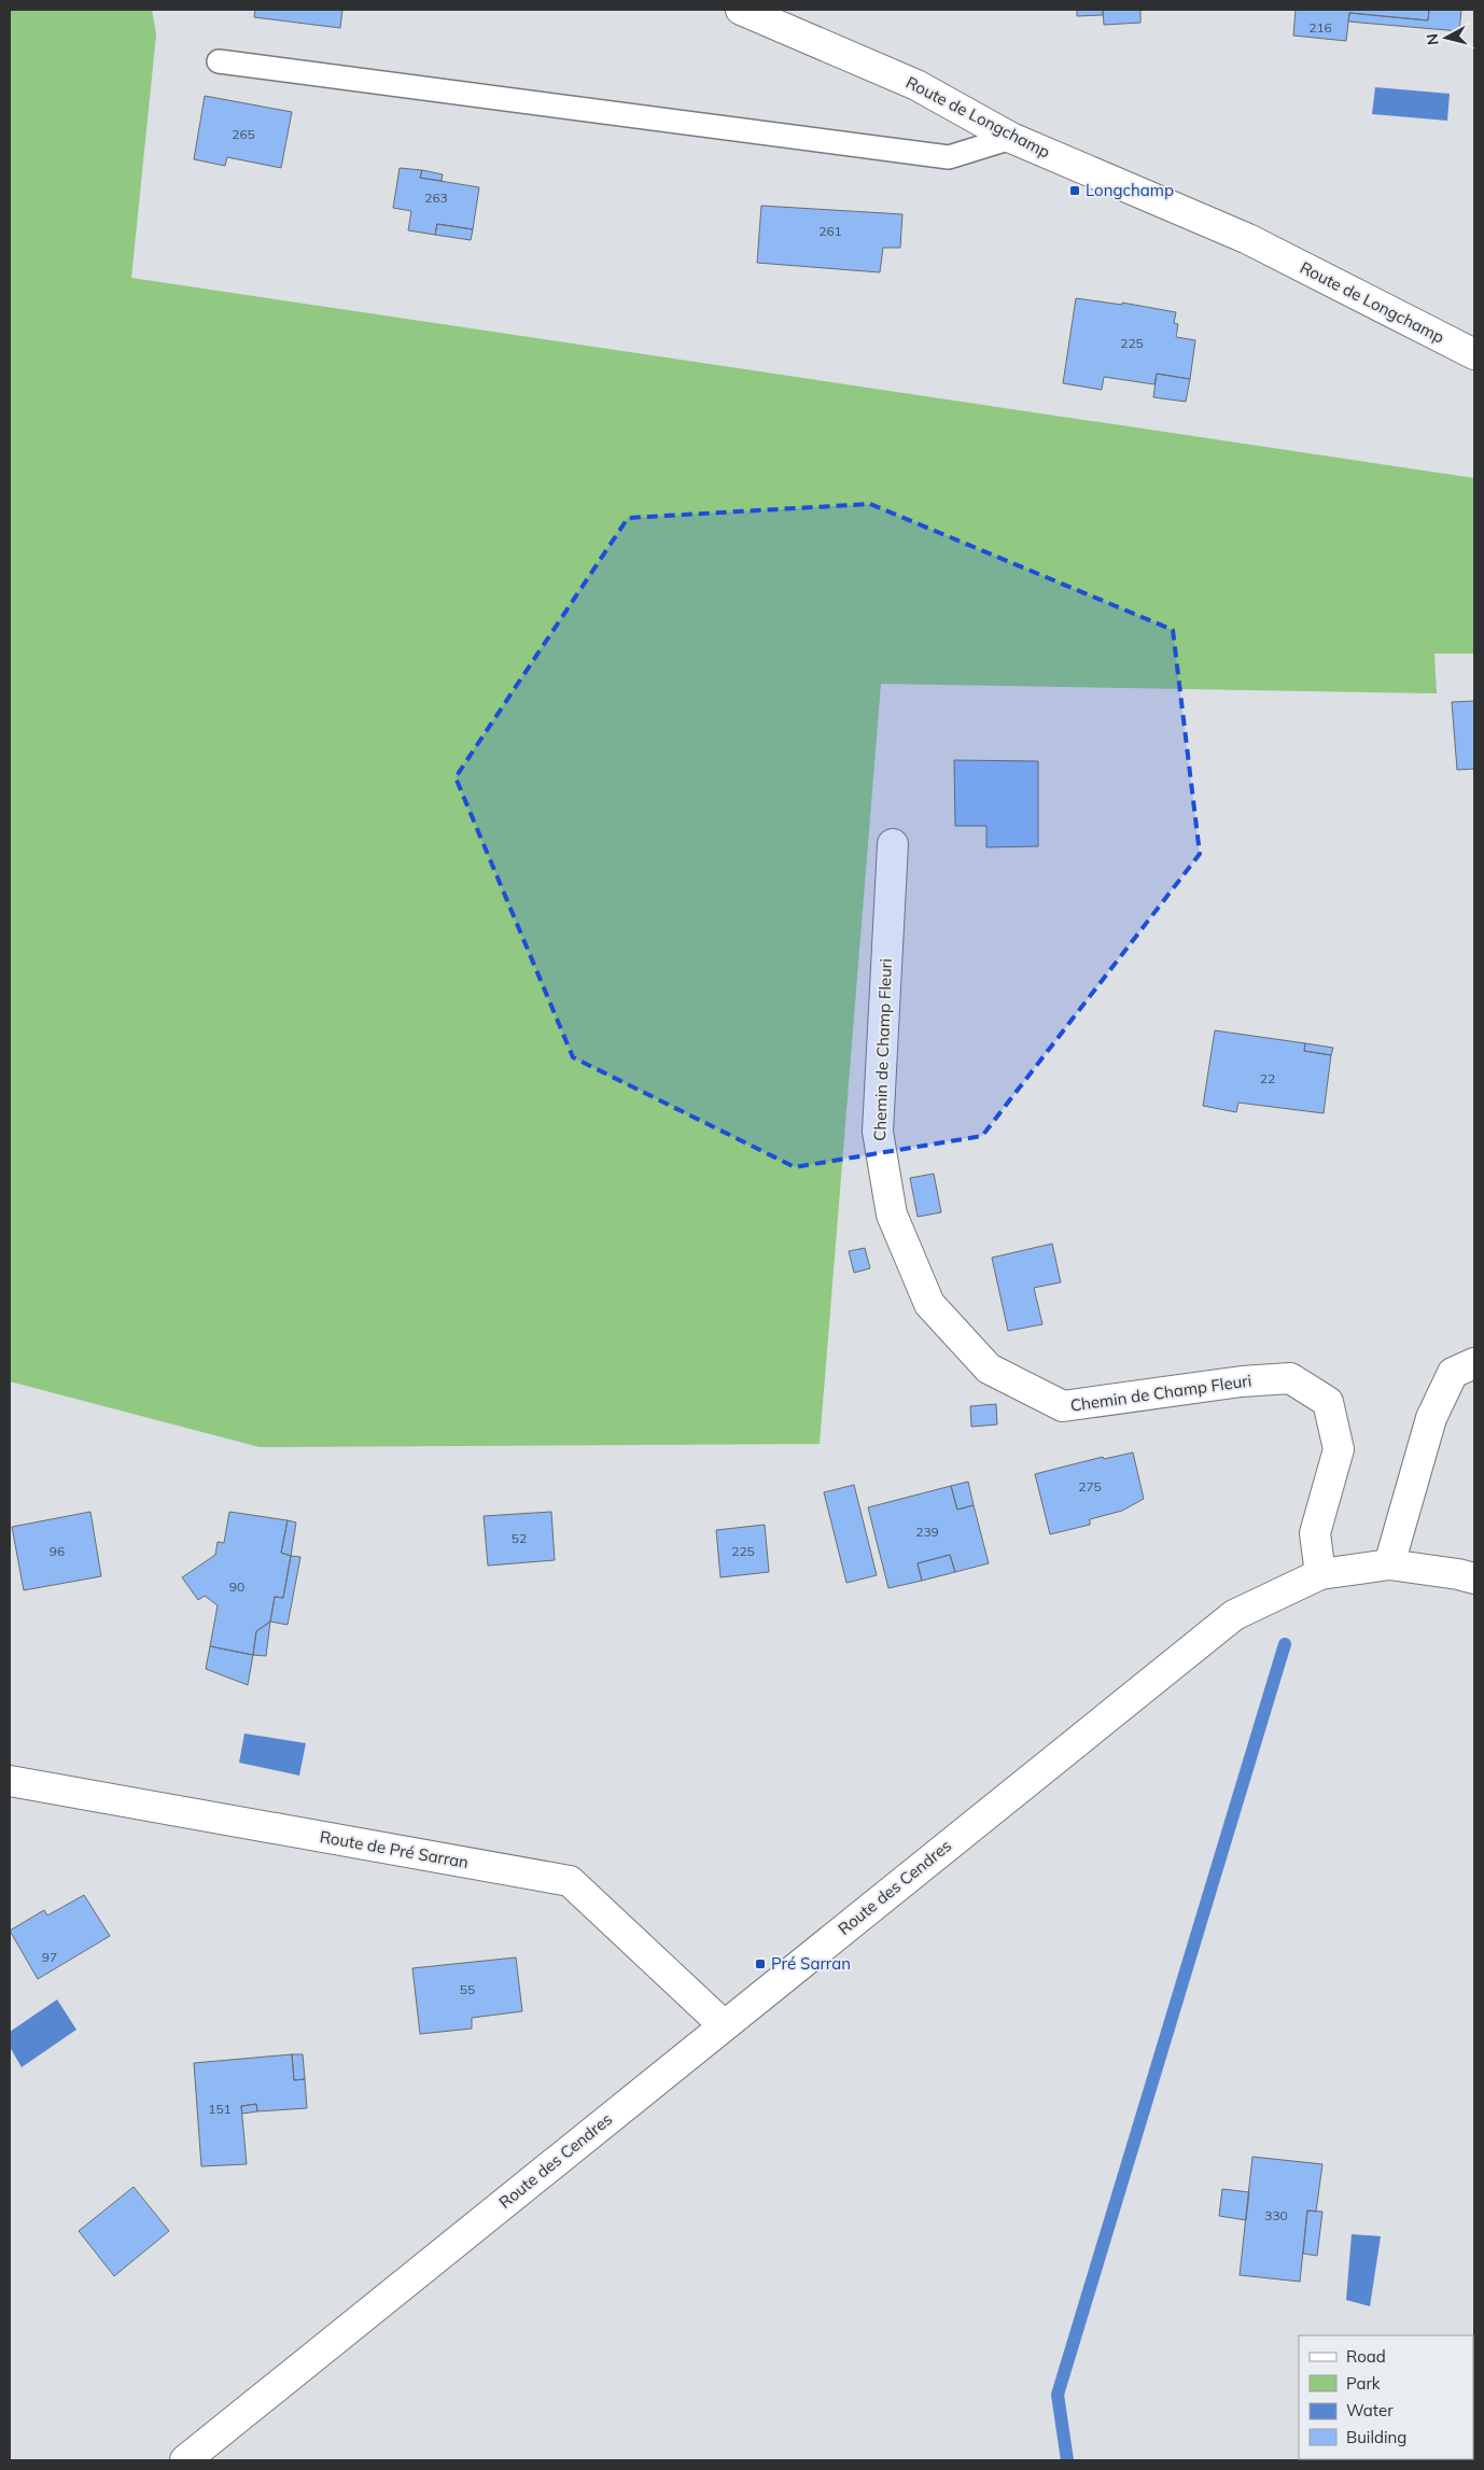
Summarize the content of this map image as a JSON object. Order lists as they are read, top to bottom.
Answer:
{
  "streets": {
    "street": [
      "Route de Longchamp",
      "Chemin de Champ Fleuri",
      "Route de Pré Sarran",
      "Route des Cendres"
    ]
  },
  "crossings": [
    ["Chemin de Champ Fleuri", "Route des Cendres"],
    ["Route de Pré Sarran", "Route des Cendres"]
  ],
  "places": {
    "transit": ["Longchamp", "Pré Sarran"]
  },
  "house_numbers": [
    "216",
    "265",
    "263",
    "261",
    "225",
    "22",
    "275",
    "239",
    "52",
    "96",
    "225",
    "90",
    "97",
    "55",
    "151",
    "330"
  ],
  "legend": [
    "Road",
    "Park",
    "Water",
    "Building"
  ],
  "north": "left"
}
